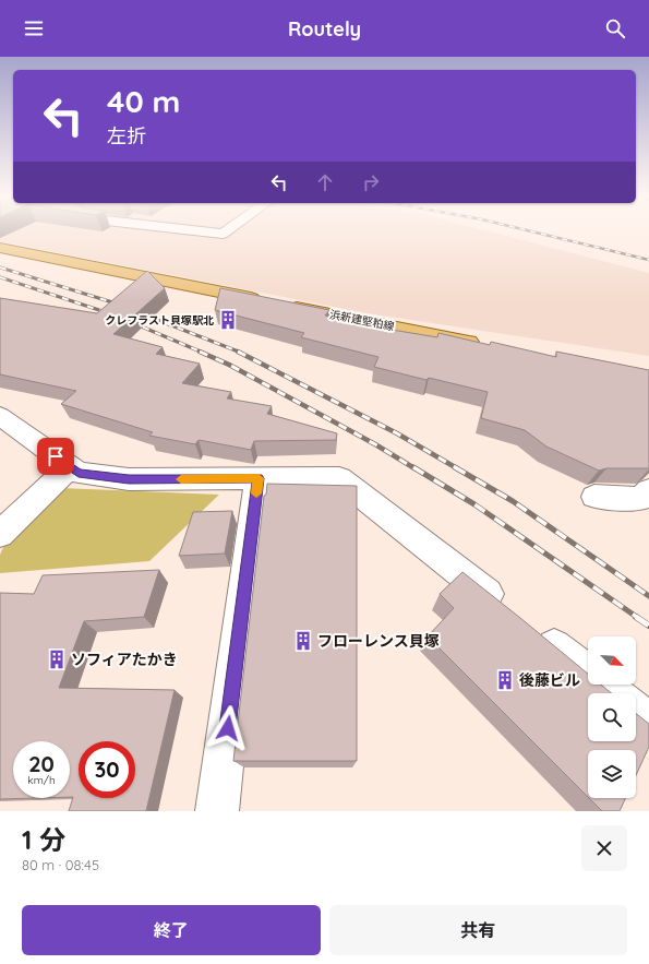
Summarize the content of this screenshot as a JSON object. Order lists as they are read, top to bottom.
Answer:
{
  "streets": {
    "main road": ["浜新建堅粕線"]
  },
  "places": {
    "building": [
      "クレフラスト貝塚駅北",
      "フローレンス貝塚",
      "ソフィアたかき",
      "後藤ビル"
    ]
  },
  "north": "bottom right",
  "page": {
    "header": "Routely",
    "turn": ["40 m", "左折"],
    "speed": "20 km/h",
    "limit": "30",
    "heading": ["1 分", "80 m · 08:45"],
    "buttons": ["終了", "共有"]
  }
}
